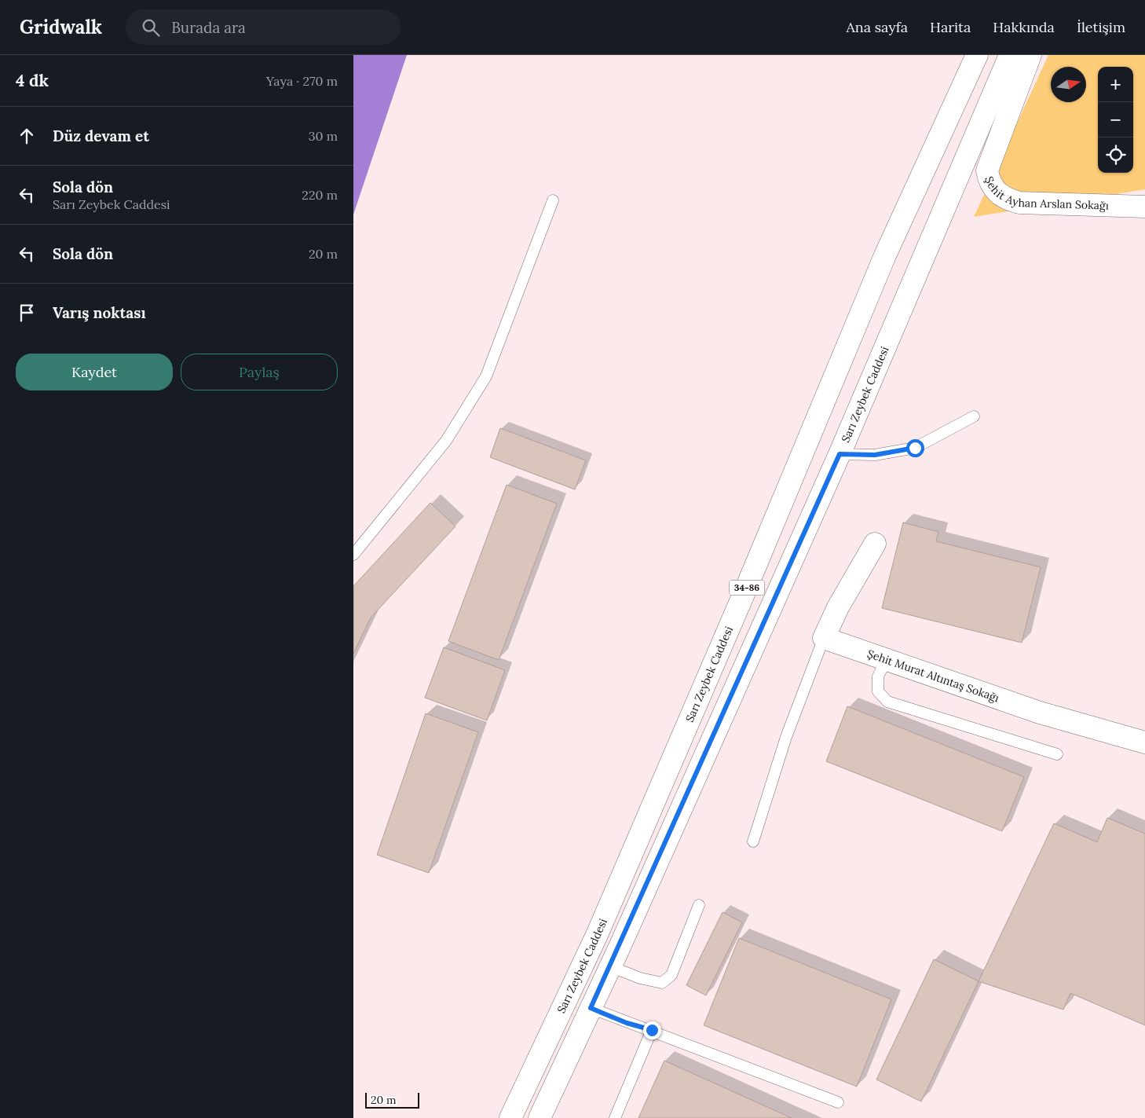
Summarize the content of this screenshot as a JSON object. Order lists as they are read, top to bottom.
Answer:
{
  "streets": {
    "main road": [
      "Şehit Ayhan Arslan Sokağı",
      "Sarı Zeybek Caddesi",
      "34-86",
      "Şehit Murat Altıntaş Sokağı"
    ]
  },
  "scale_bar": "20 m",
  "north": "right",
  "page": {
    "header": "Gridwalk",
    "search": "Burada ara",
    "nav": [
      "Ana sayfa",
      "Harita",
      "Hakkında",
      "İletişim"
    ],
    "heading": ["4 dk", "Yaya · 270 m"],
    "map_buttons": ["+", "−"],
    "list": [
      ["Düz devam et", "30 m"],
      ["Sola dön", "Sarı Zeybek Caddesi", "220 m"],
      ["Sola dön", "20 m"],
      "Varış noktası"
    ],
    "buttons": ["Kaydet", "Paylaş"],
    "scale": "20 m"
  }
}
